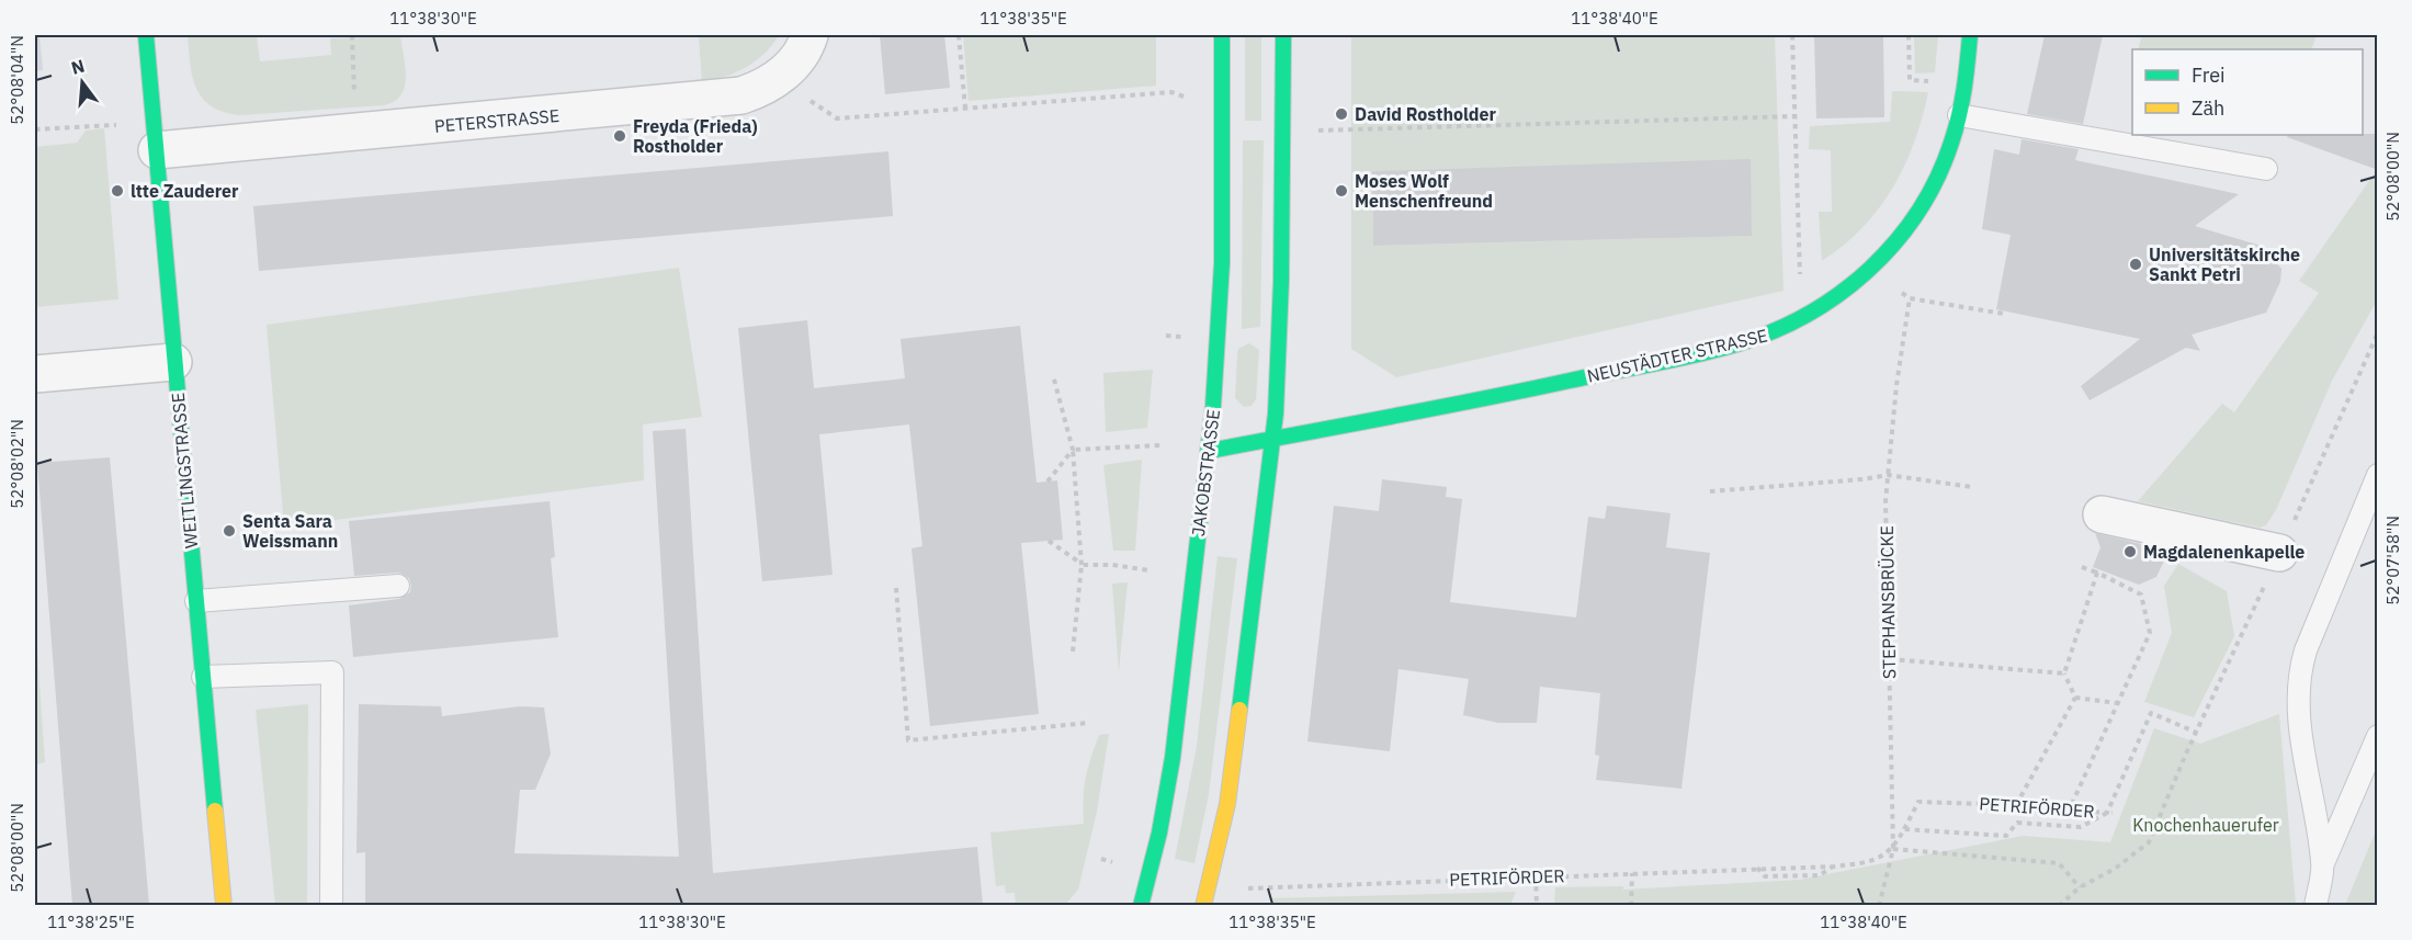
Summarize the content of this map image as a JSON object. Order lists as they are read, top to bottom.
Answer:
{
  "streets": {
    "street": [
      "PETERSTRASSE",
      "NEUSTÄDTER STRASSE",
      "WEITLINGSTRASSE",
      "JAKOBSTRASSE"
    ],
    "path": ["STEPHANSBRÜCKE", "PETRIFÖRDER"]
  },
  "crossings": [
    ["PETERSTRASSE", "WEITLINGSTRASSE"],
    ["NEUSTÄDTER STRASSE", "JAKOBSTRASSE"],
    ["STEPHANSBRÜCKE", "PETRIFÖRDER"]
  ],
  "parks": ["Knochenhauerufer"],
  "places": [
    "David Rostholder",
    "Freyda (Frieda) Rostholder",
    "ltte Zauderer",
    "Moses Wolf Menschenfreund",
    "Universitätskirche Sankt Petri",
    "Senta Sara Weissmann",
    "Magdalenenkapelle"
  ],
  "legend": ["Frei", "Zäh"],
  "north": "top",
  "coordinates": [
    "11°38'30\"E",
    "11°38'35\"E",
    "11°38'40\"E",
    "52°08'04\"N",
    "52°08'00\"N",
    "52°08'02\"N",
    "52°07'58\"N",
    "11°38'25\"E"
  ]
}
